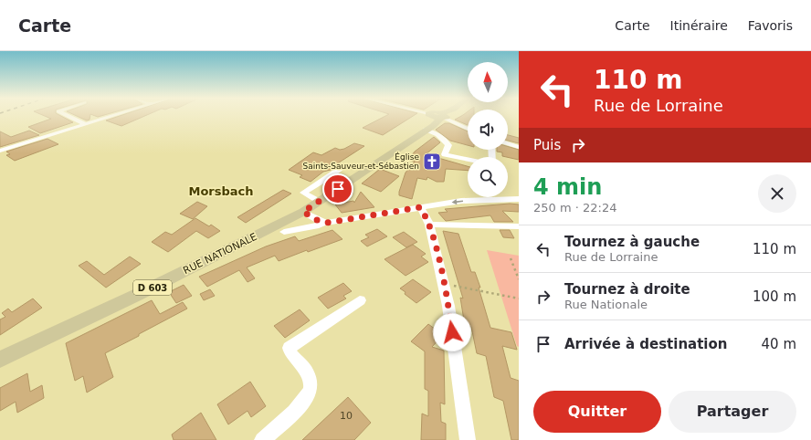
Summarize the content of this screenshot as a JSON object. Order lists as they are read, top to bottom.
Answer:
{
  "streets": {
    "main road": ["RUE NATIONALE", "D 603"]
  },
  "districts": ["Morsbach"],
  "places": {
    "church": ["Église Saints-Sauveur-et-Sébastien"]
  },
  "house_numbers": ["10"],
  "north": "top",
  "page": {
    "header": "Carte",
    "nav": ["Carte", "Itinéraire", "Favoris"],
    "turn": ["110 m", "Rue de Lorraine"],
    "then": "Puis",
    "heading": ["4 min", "250 m · 22:24"],
    "list": [
      {
        "name": "Tournez à gauche",
        "note": "Rue de Lorraine",
        "value": "110 m"
      },
      {
        "name": "Tournez à droite",
        "note": "Rue Nationale",
        "value": "100 m"
      },
      {
        "name": "Arrivée à destination",
        "value": "40 m"
      }
    ],
    "buttons": ["Quitter", "Partager"]
  }
}
